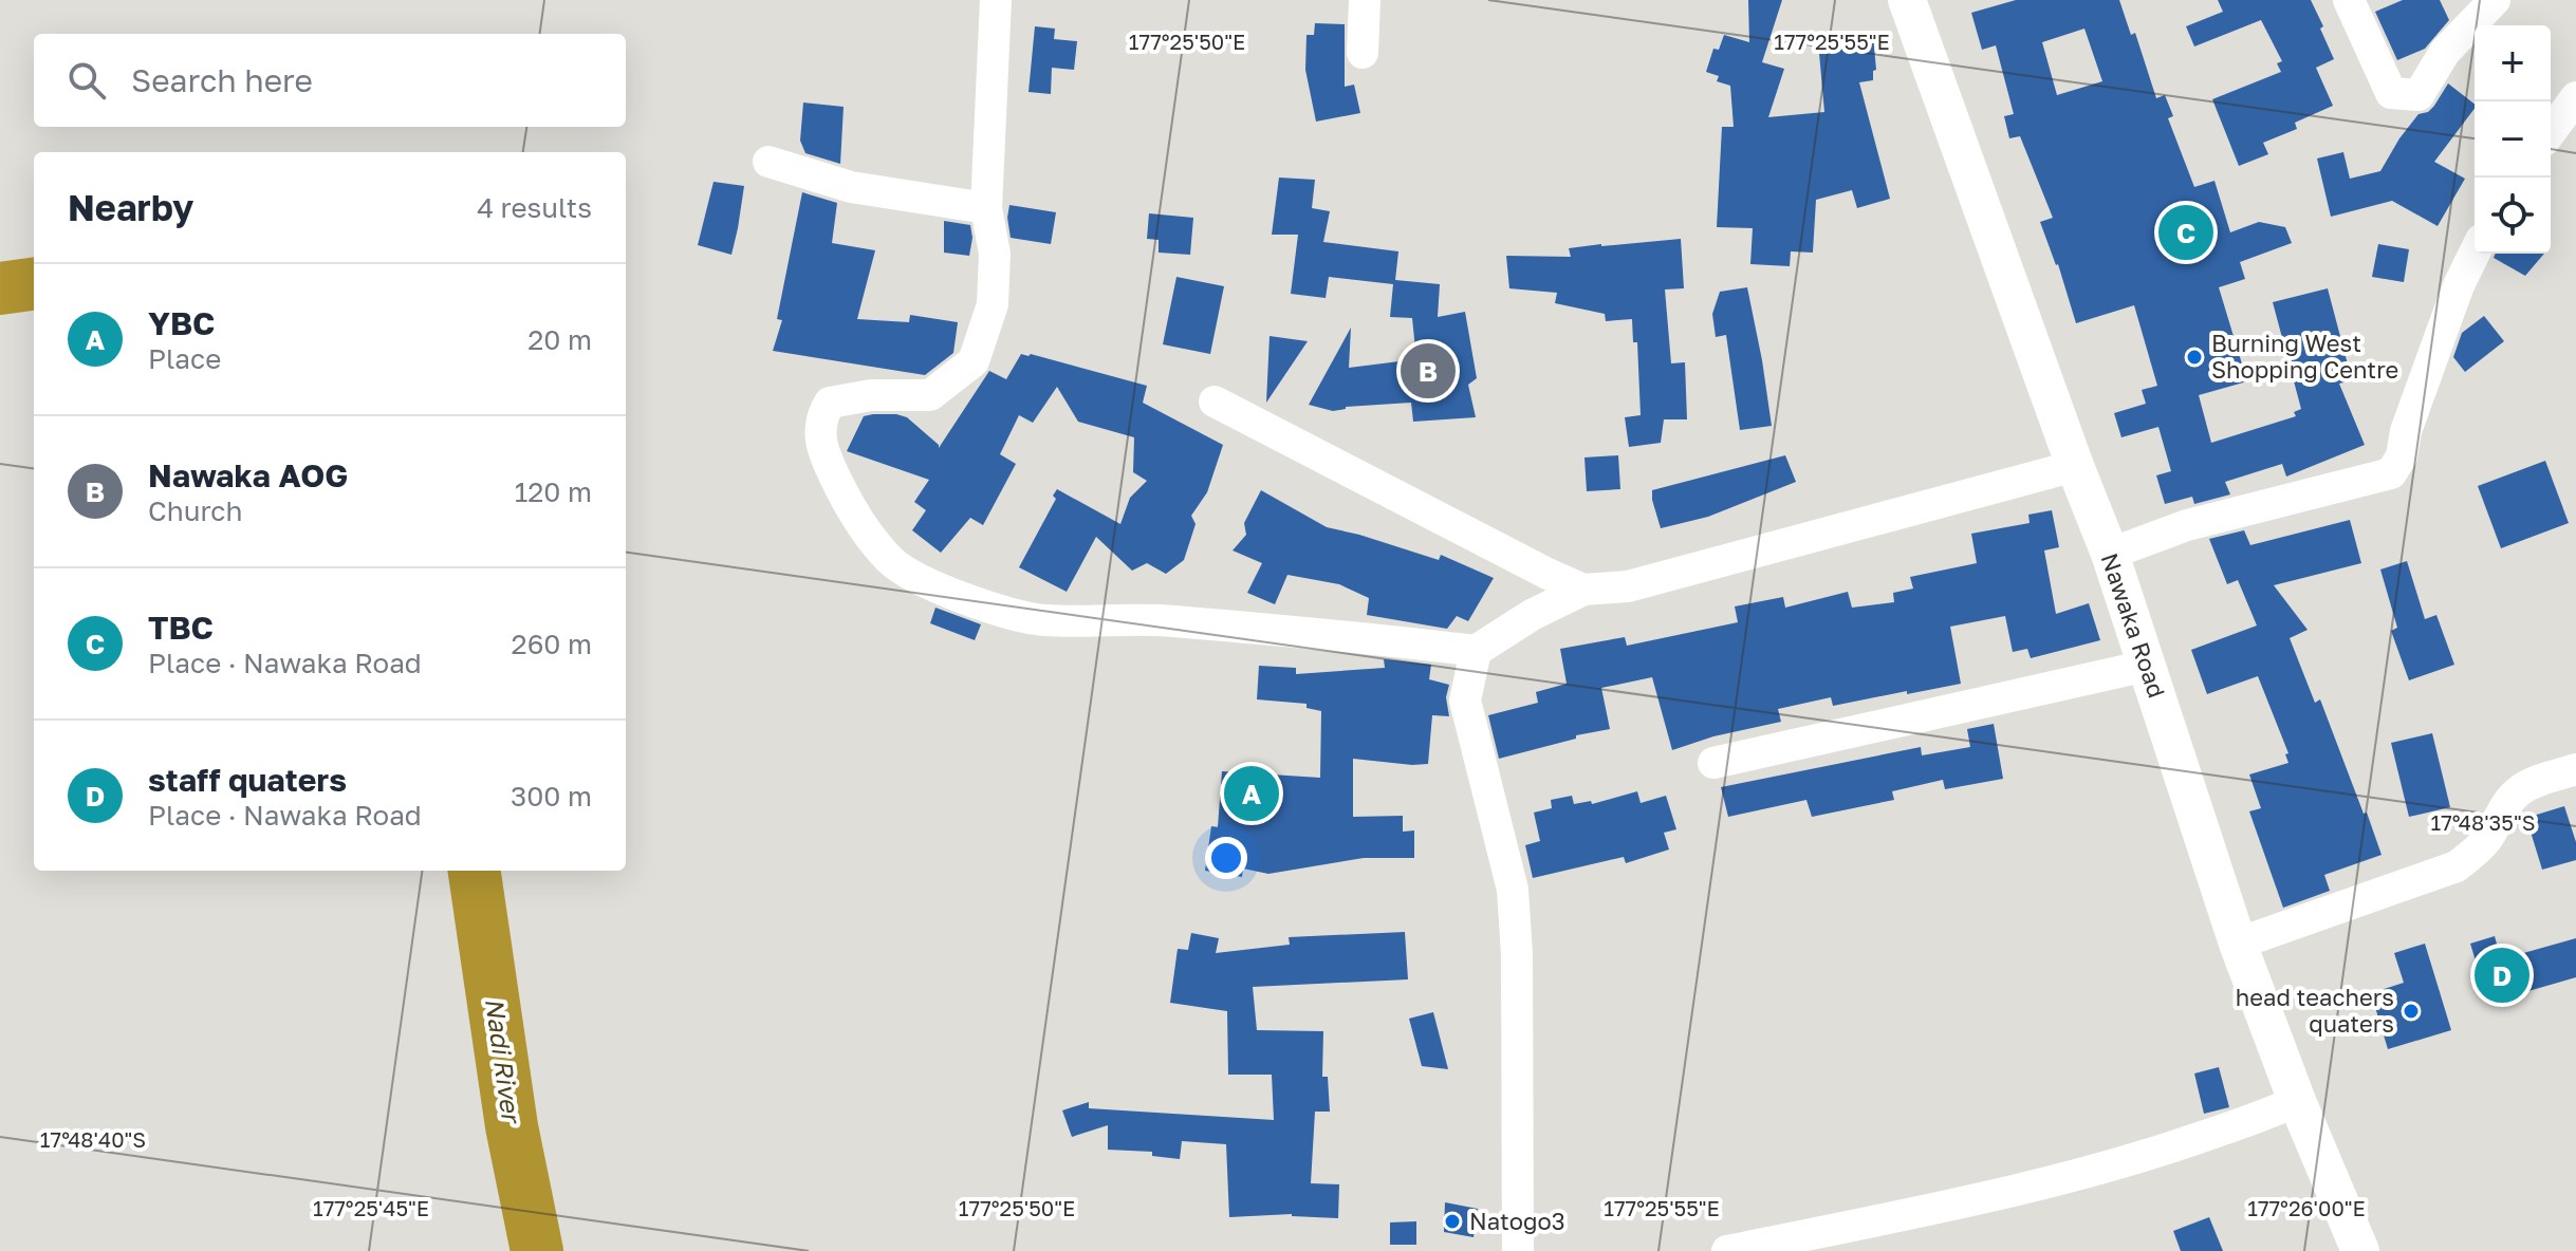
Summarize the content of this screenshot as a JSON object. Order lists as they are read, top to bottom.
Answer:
{
  "streets": {
    "street": ["Nawaka Road"]
  },
  "water": ["Nadi River"],
  "places": ["Burning West Shopping Centre", "head teachers quaters", "Natogo3"],
  "page": {
    "map_buttons": ["+", "−"],
    "search": "Search here",
    "heading": ["Nearby", "4 results"],
    "pins": [
      "C",
      "B",
      "A",
      "D"
    ],
    "list": [
      {
        "mark": "A",
        "name": "YBC",
        "note": "Place",
        "value": "20 m"
      },
      {
        "mark": "B",
        "name": "Nawaka AOG",
        "note": "Church",
        "value": "120 m"
      },
      {
        "mark": "C",
        "name": "TBC",
        "note": "Place · Nawaka Road",
        "value": "260 m"
      },
      {
        "mark": "D",
        "name": "staff quaters",
        "note": "Place · Nawaka Road",
        "value": "300 m"
      }
    ]
  },
  "coordinates": [
    "177°25'50\"E",
    "177°25'55\"E",
    "17°48'35\"S",
    "17°48'40\"S",
    "177°25'45\"E",
    "177°26'00\"E"
  ]
}
